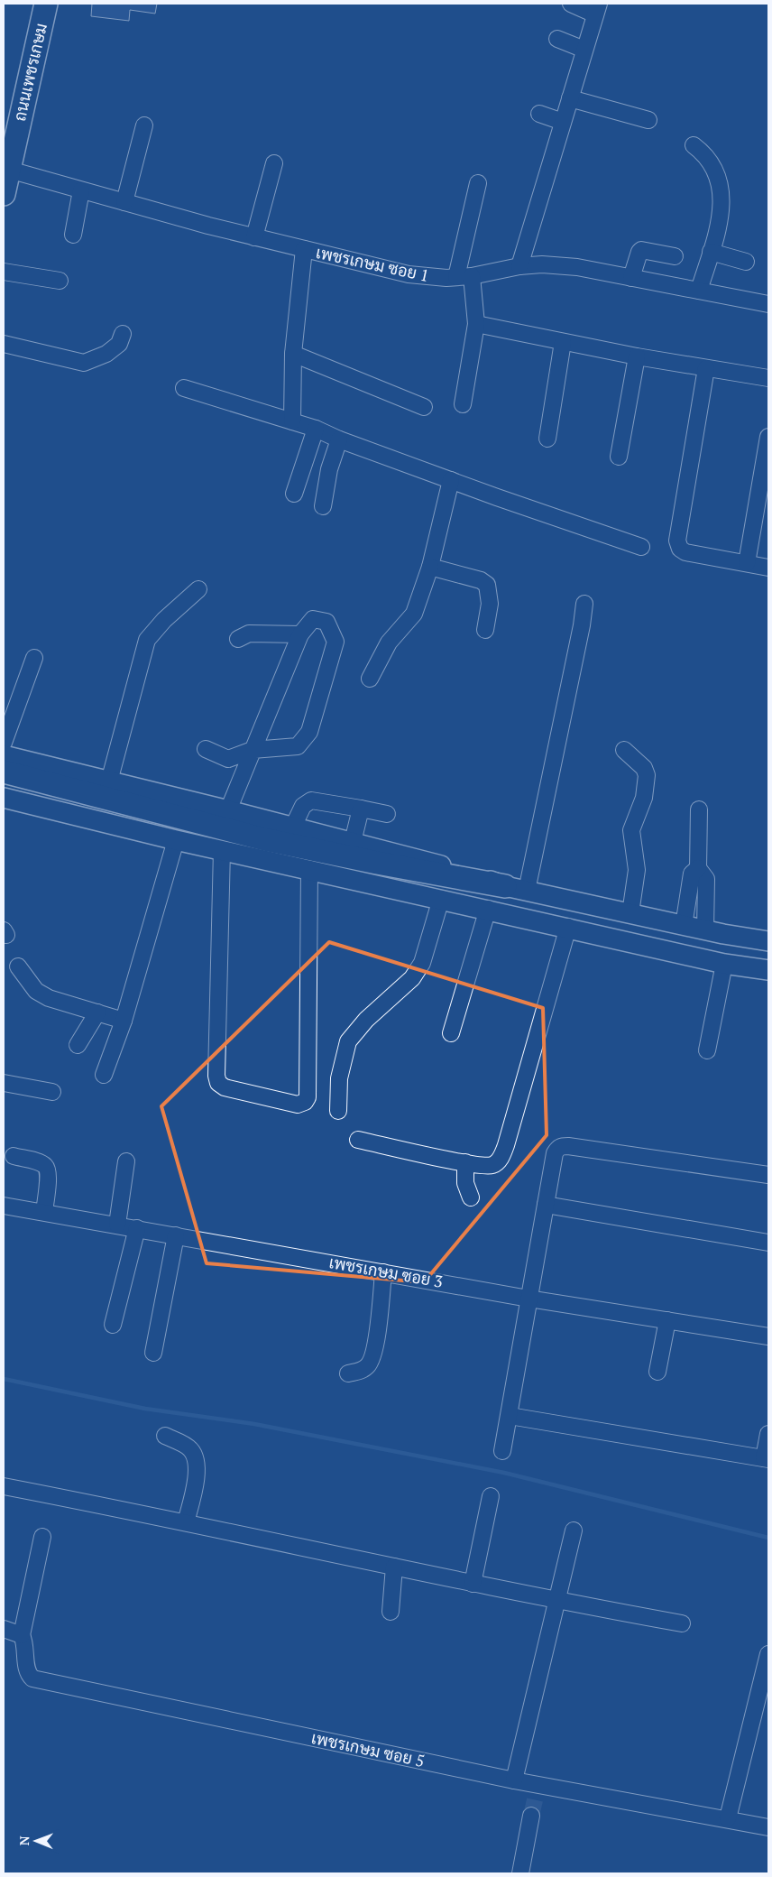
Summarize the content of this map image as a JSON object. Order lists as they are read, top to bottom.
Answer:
{
  "streets": {
    "highway": ["ถนนเพชรเกษม"],
    "street": ["เพชรเกษม ซอย 1", "เพชรเกษม ซอย 3", "เพชรเกษม ซอย 5"]
  },
  "crossings": [
    ["ถนนเพชรเกษม", "เพชรเกษม ซอย 1"]
  ],
  "north": "left"
}
